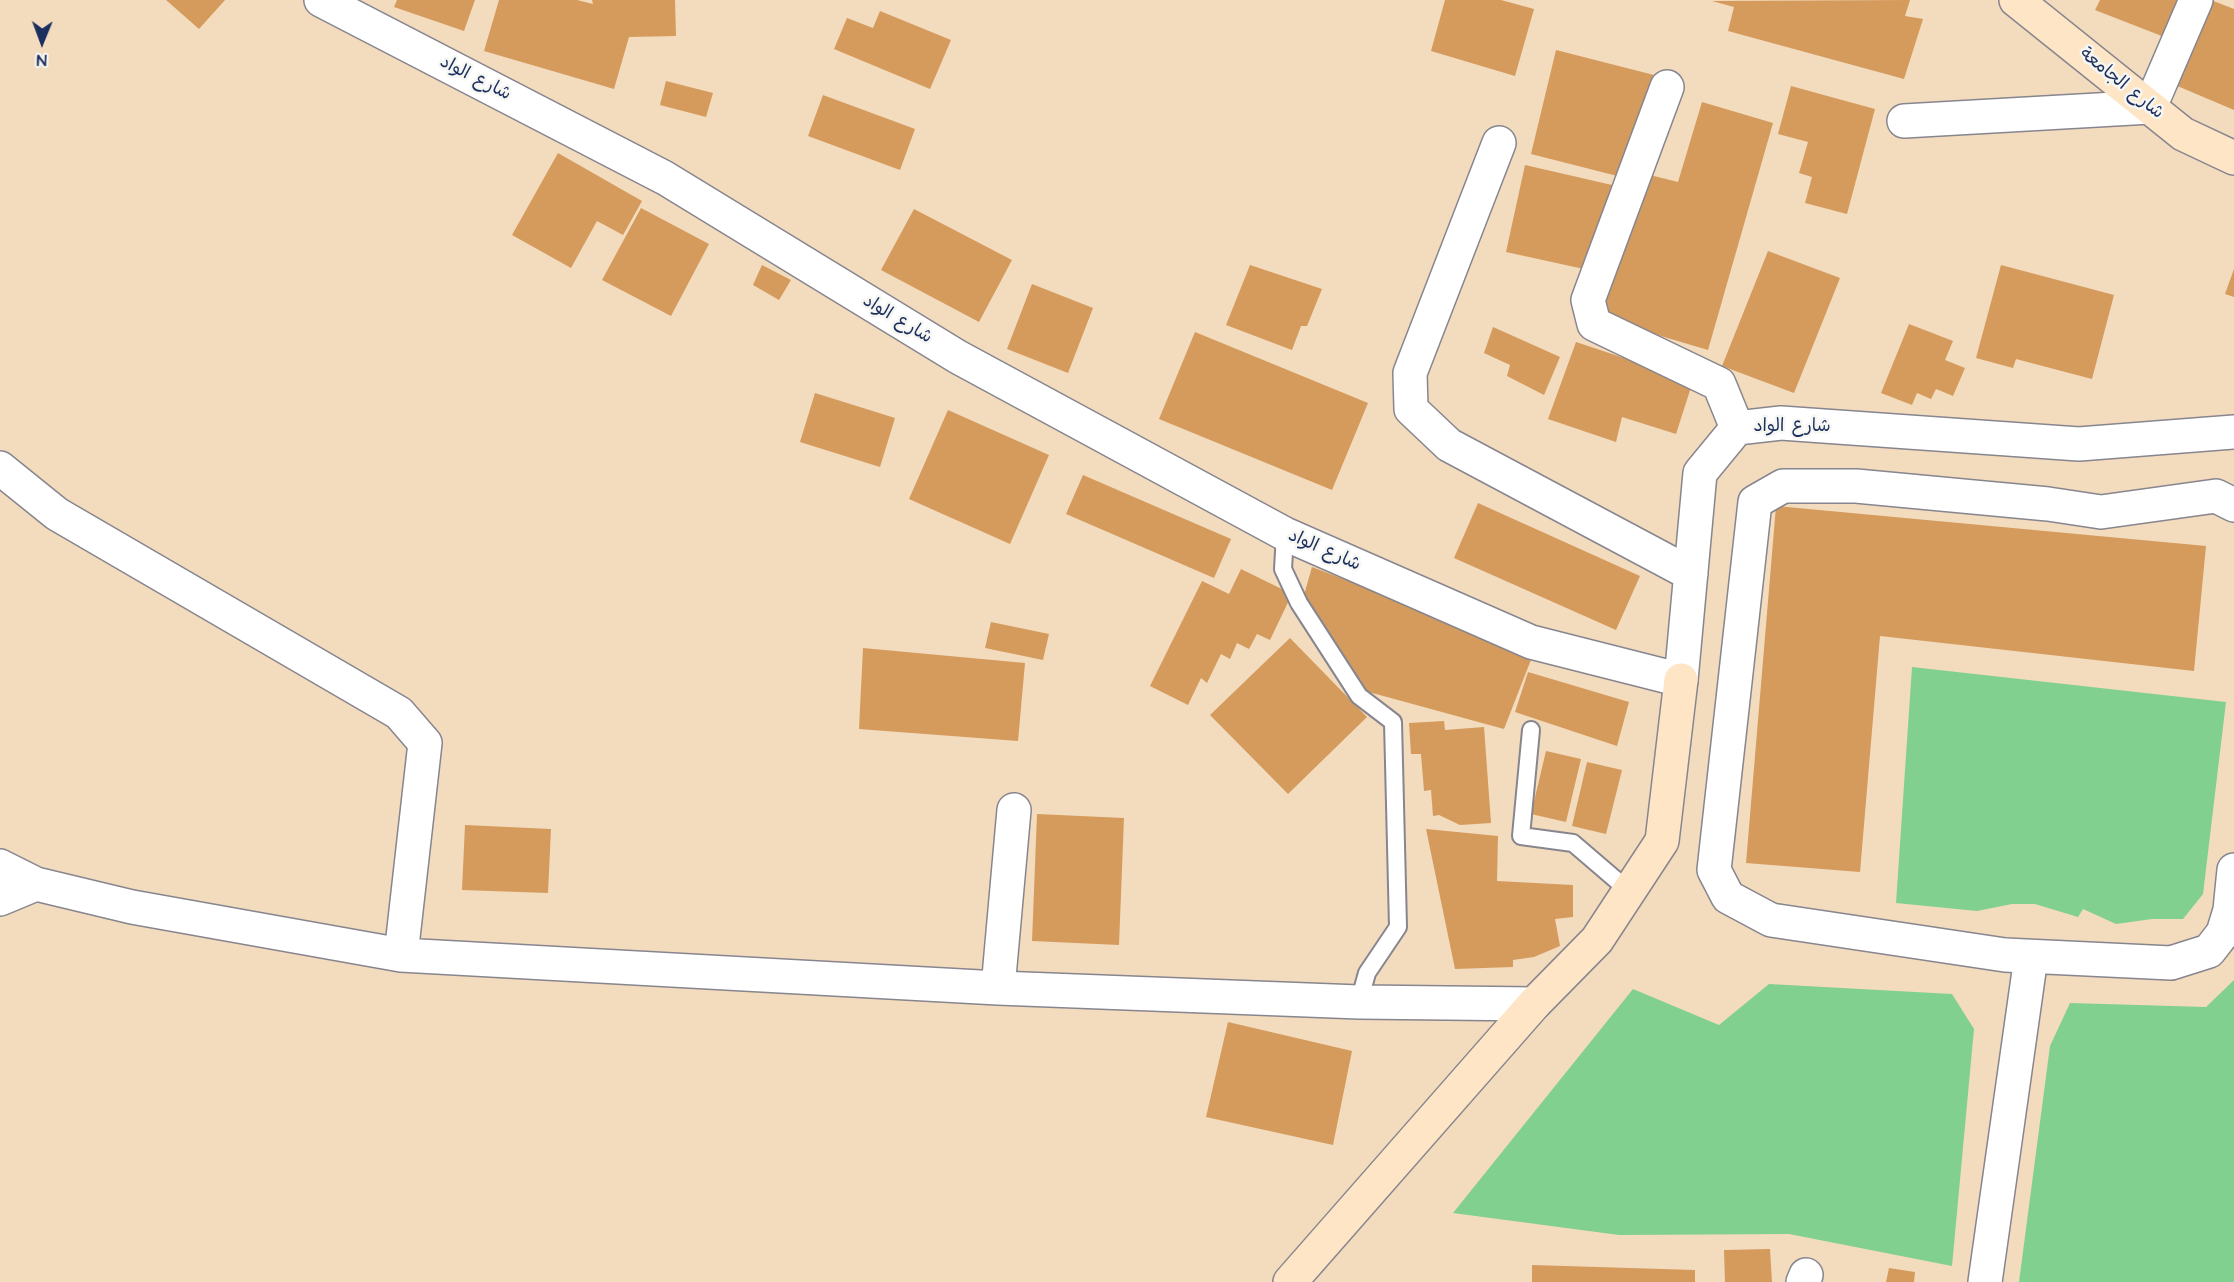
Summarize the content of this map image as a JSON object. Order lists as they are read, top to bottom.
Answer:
{
  "streets": {
    "street": ["شارع الواد", "شارع الجامعة"]
  },
  "north": "bottom"
}
